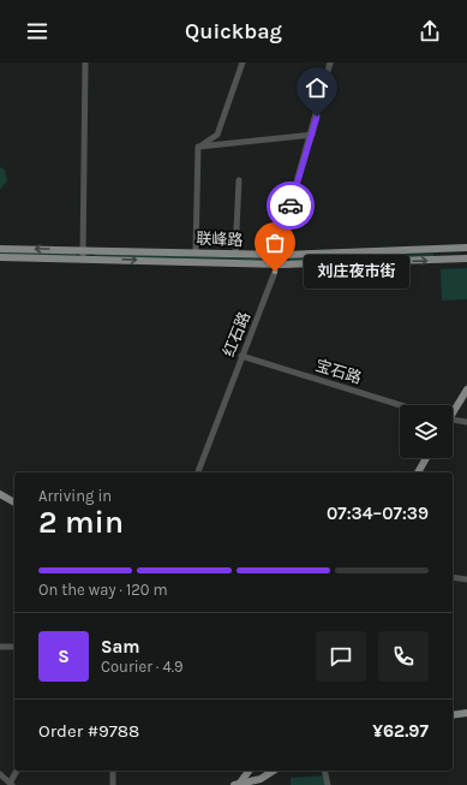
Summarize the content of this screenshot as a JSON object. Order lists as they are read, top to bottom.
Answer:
{
  "streets": {
    "main road": ["联峰路"],
    "street": ["红石路", "宝石路"]
  },
  "crossings": [
    ["联峰路", "红石路"],
    ["红石路", "宝石路"]
  ],
  "places": ["刘庄夜市街"],
  "page": {
    "header": "Quickbag",
    "bubble": "刘庄夜市街",
    "heading": ["2 min", "Arriving in", "07:34–07:39"],
    "panel": [
      "Sam",
      "Courier · 4.9",
      "Order #9788",
      "¥62.97"
    ],
    "bar": "On the way · 120 m",
    "round": "S"
  }
}
